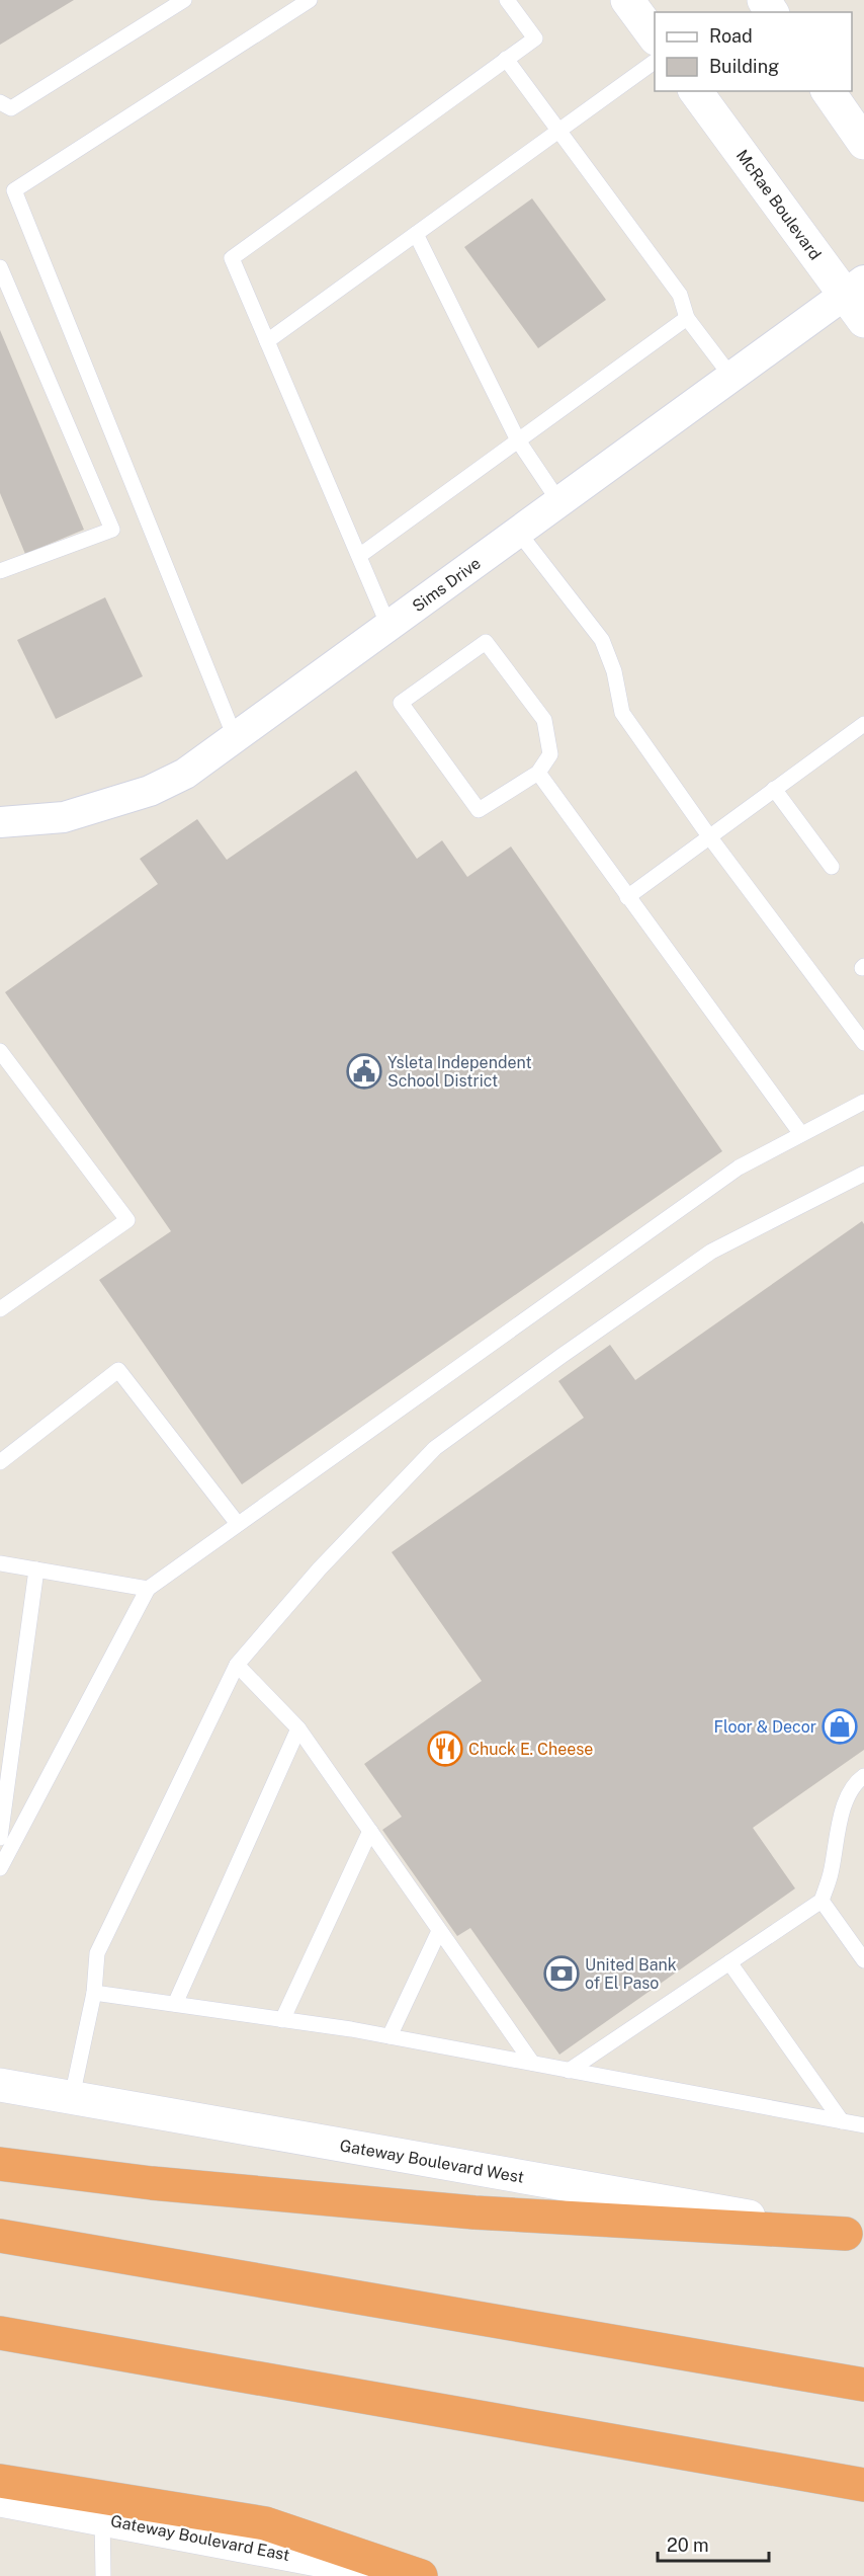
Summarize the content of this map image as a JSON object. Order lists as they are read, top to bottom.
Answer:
{
  "streets": {
    "main road": ["McRae Boulevard", "Gateway Boulevard West", "Gateway Boulevard East"],
    "street": ["Sims Drive"]
  },
  "crossings": [
    ["McRae Boulevard", "Sims Drive"]
  ],
  "places": {
    "public building": ["Ysleta Independent School District"],
    "shop": ["Floor & Decor"],
    "restaurant": ["Chuck E. Cheese"],
    "bank": ["United Bank of El Paso"]
  },
  "legend": ["Road", "Building"],
  "scale_bar": "20 m"
}
